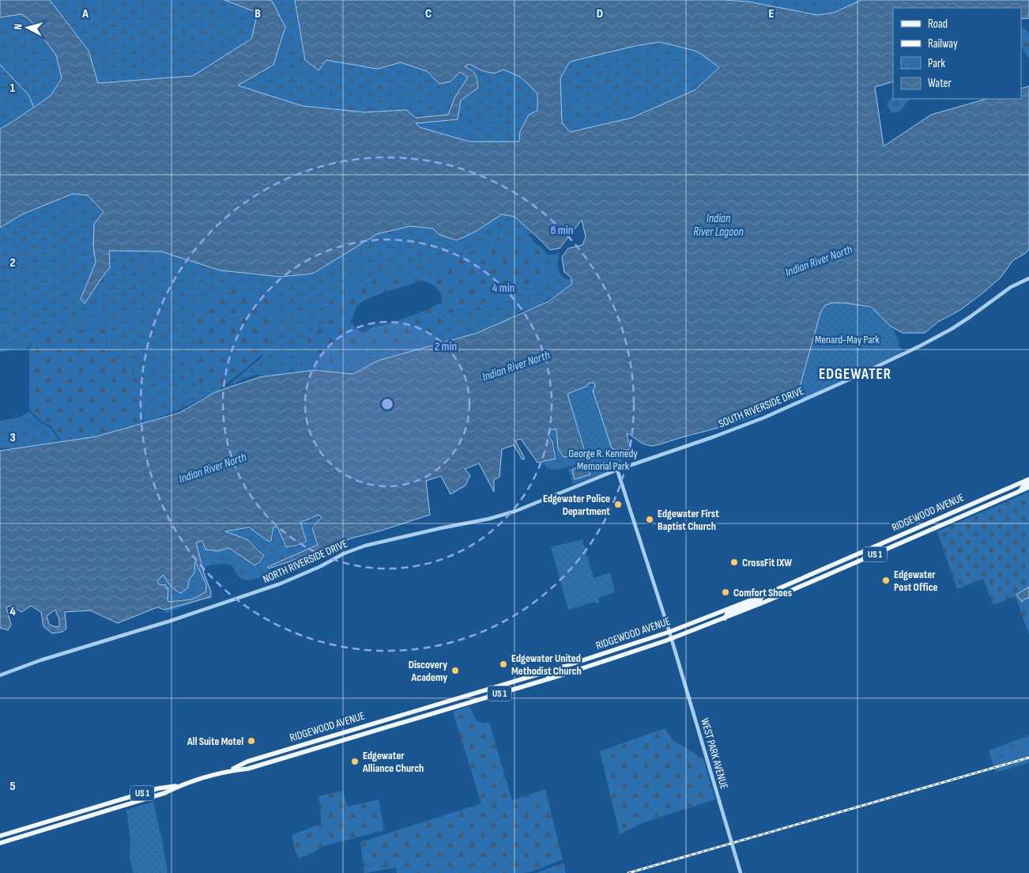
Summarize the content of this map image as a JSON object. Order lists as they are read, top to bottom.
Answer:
{
  "streets": {
    "main road": ["RIDGEWOOD AVENUE", "US 1"],
    "street": ["SOUTH RIVERSIDE DRIVE", "NORTH RIVERSIDE DRIVE", "WEST PARK AVENUE"]
  },
  "crossings": [
    ["SOUTH RIVERSIDE DRIVE", "NORTH RIVERSIDE DRIVE"],
    ["SOUTH RIVERSIDE DRIVE", "WEST PARK AVENUE"],
    ["RIDGEWOOD AVENUE", "WEST PARK AVENUE"],
    ["NORTH RIVERSIDE DRIVE", "WEST PARK AVENUE"]
  ],
  "districts": ["EDGEWATER"],
  "water": ["Indian River Lagoon", "Indian River North"],
  "parks": ["Menard-May Park", "George R. Kennedy Memorial Park"],
  "places": [
    "Edgewater Police Department",
    "Edgewater First Baptist Church",
    "CrossFit IXW",
    "Edgewater Post Office",
    "Comfort Shoes",
    "Edgewater United Methodist Church",
    "Discovery Academy",
    "All Suite Motel",
    "Edgewater Alliance Church"
  ],
  "legend": [
    "Road",
    "Railway",
    "Park",
    "Water"
  ],
  "north": "left",
  "grid": {
    "columns": [
      "A",
      "B",
      "C",
      "D",
      "E"
    ],
    "rows": [
      "1",
      "2",
      "3",
      "4",
      "5"
    ]
  },
  "rings": ["6 min", "4 min", "2 min"]
}
